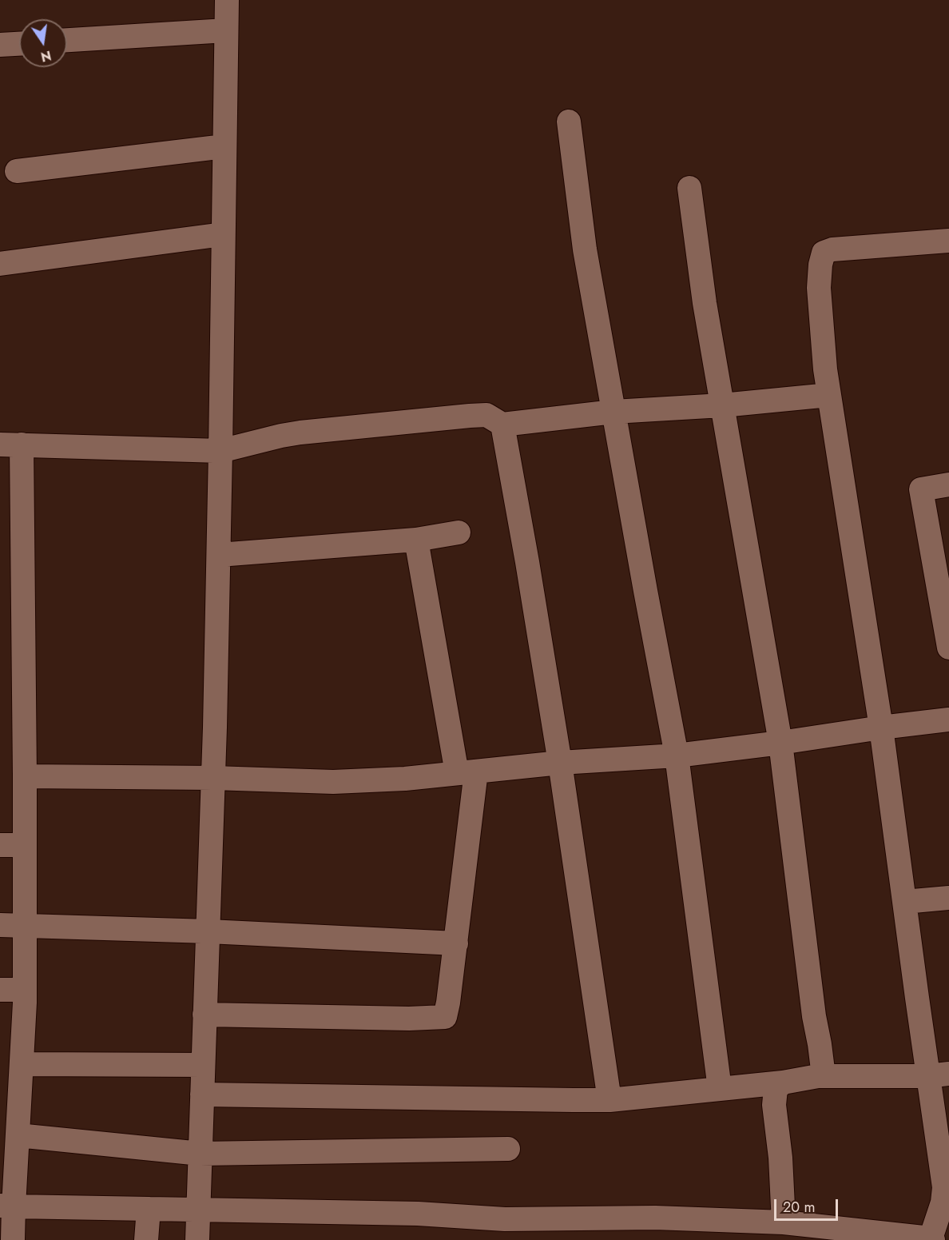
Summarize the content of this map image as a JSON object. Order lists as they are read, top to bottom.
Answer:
{
  "scale_bar": "20 m",
  "north": "bottom"
}
